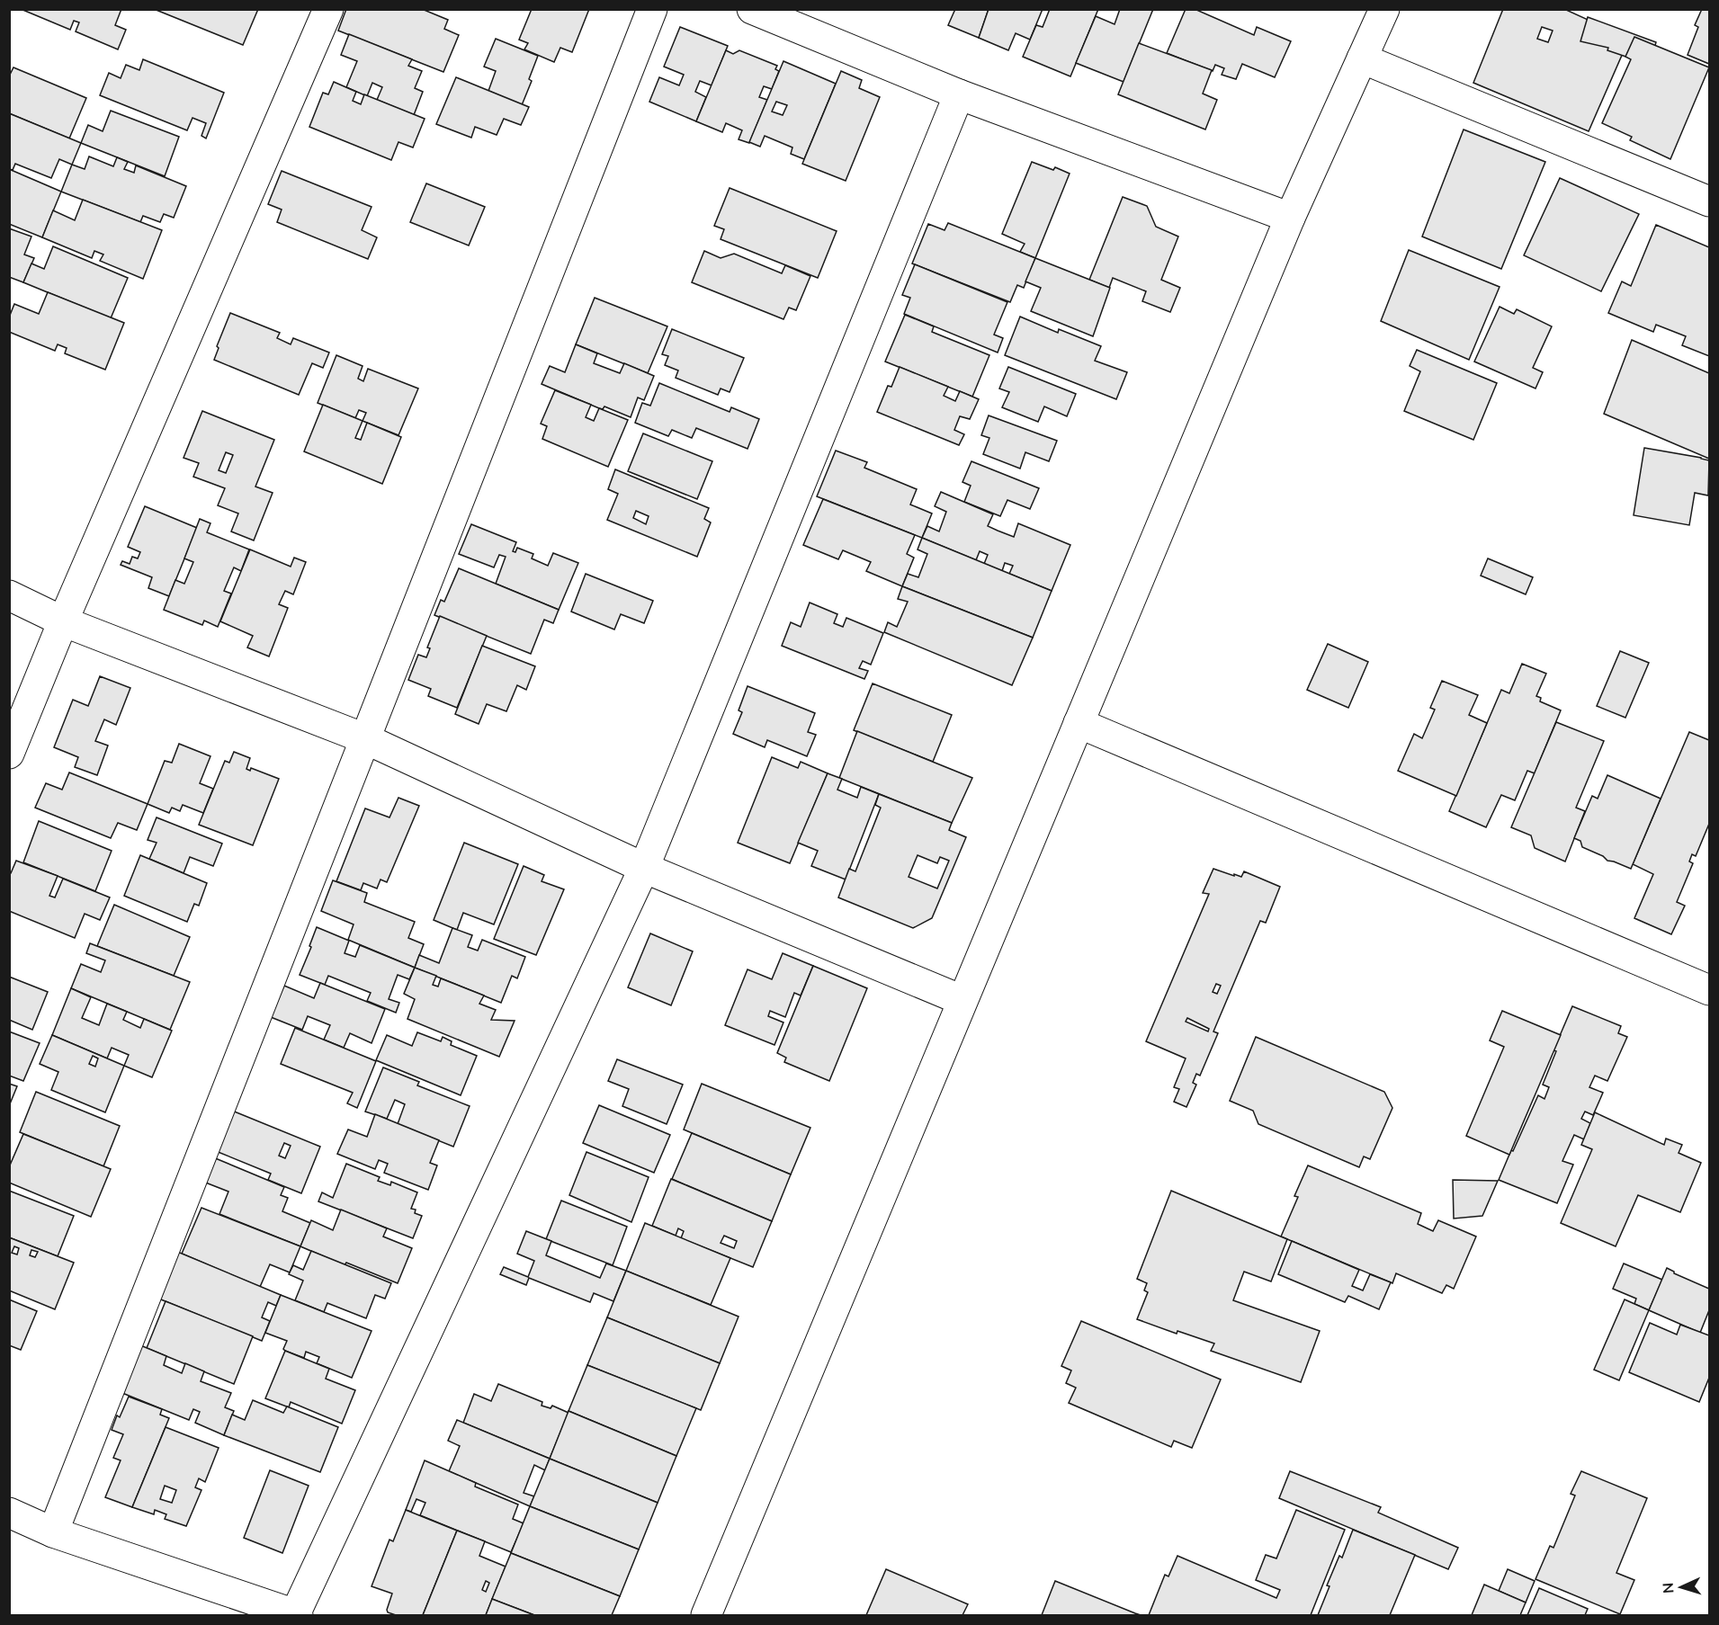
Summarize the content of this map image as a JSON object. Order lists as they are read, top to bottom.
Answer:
{
  "north": "left"
}
